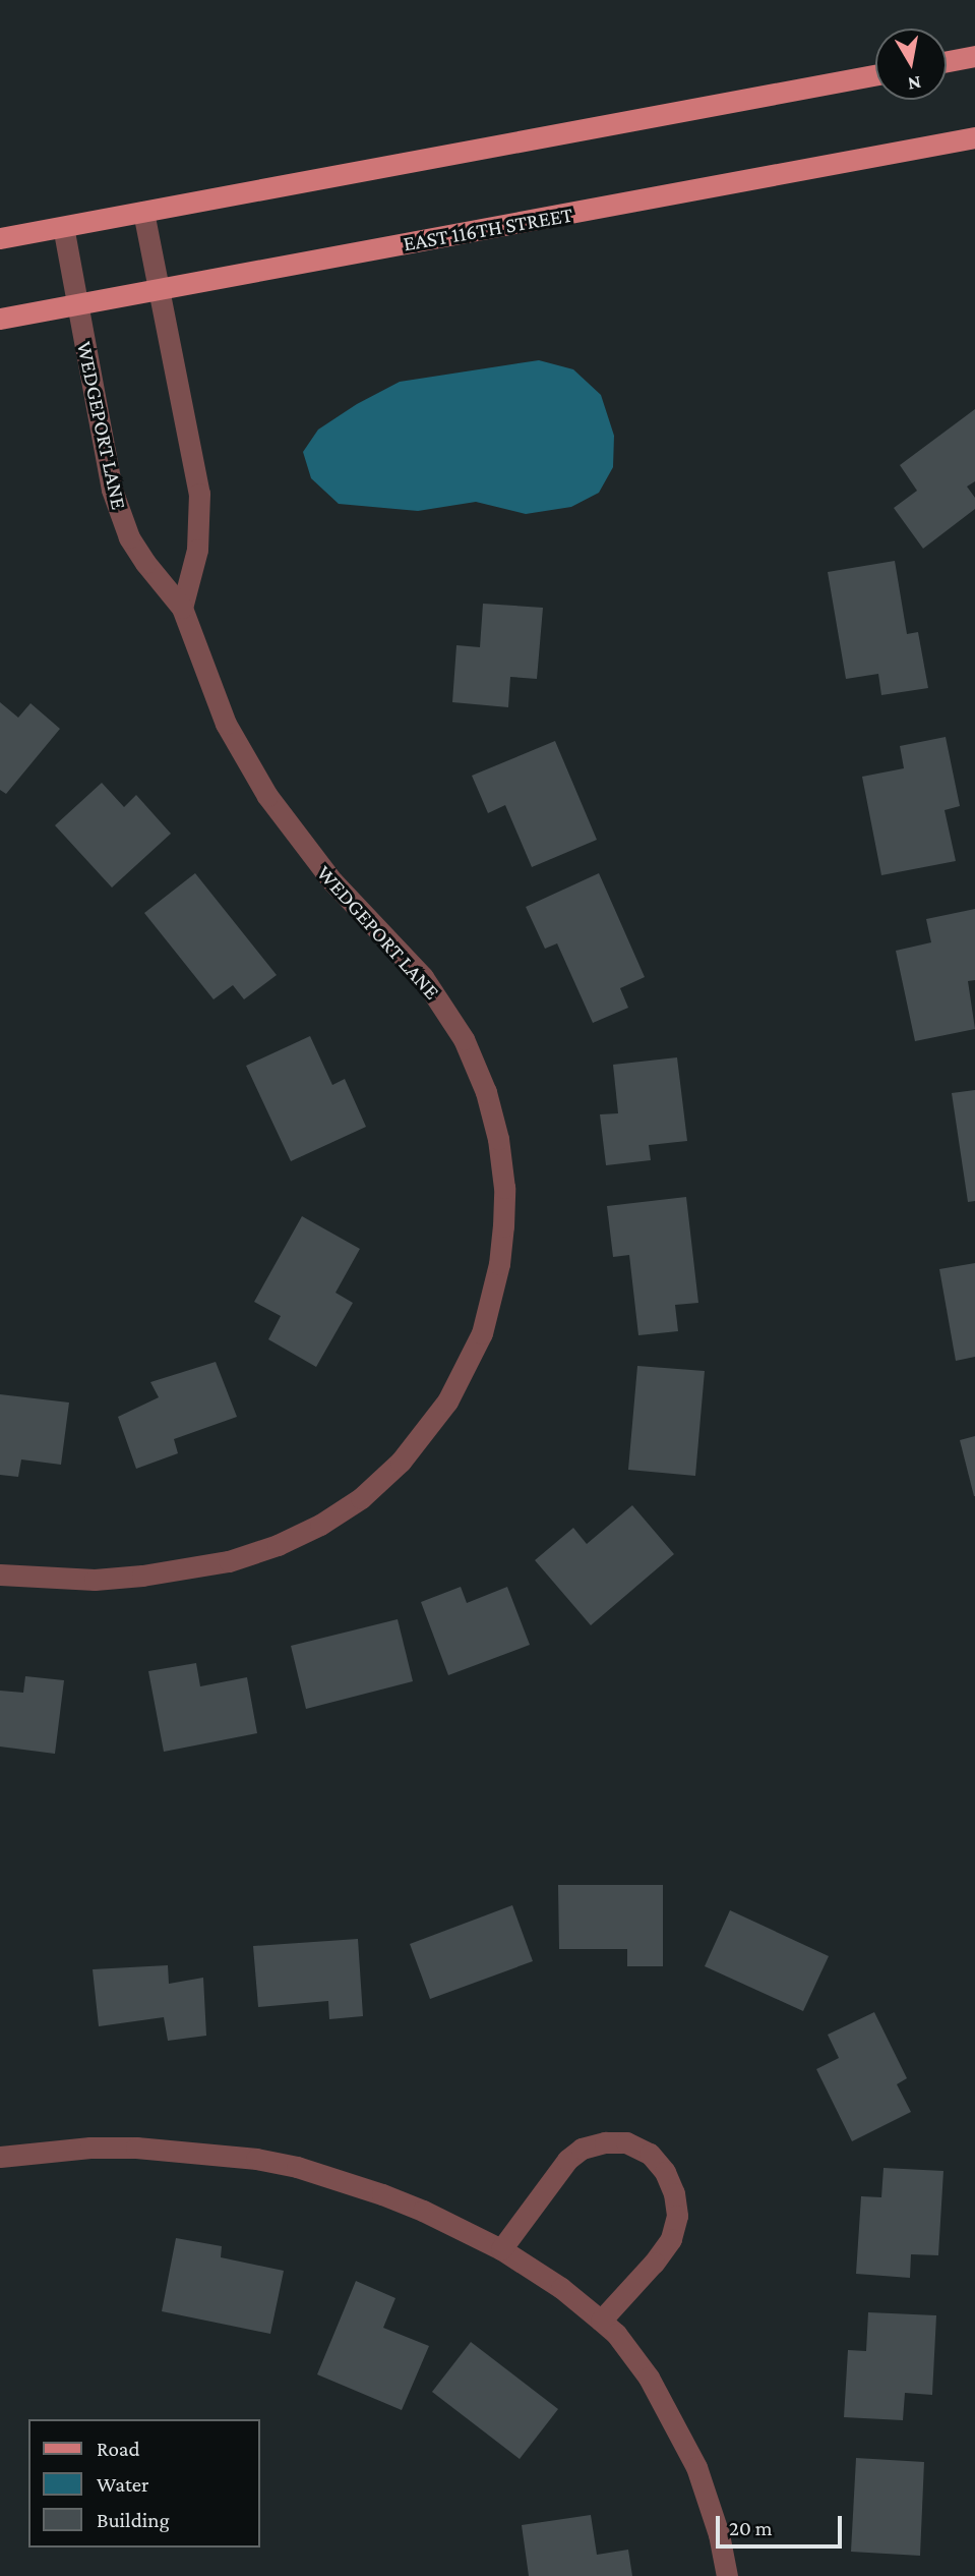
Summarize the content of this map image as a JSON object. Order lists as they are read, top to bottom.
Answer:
{
  "streets": {
    "main road": ["EAST 116TH STREET"],
    "street": ["WEDGEPORT LANE"]
  },
  "crossings": [
    ["EAST 116TH STREET", "WEDGEPORT LANE"]
  ],
  "legend": ["Road", "Water", "Building"],
  "scale_bar": "20 m",
  "north": "bottom"
}
